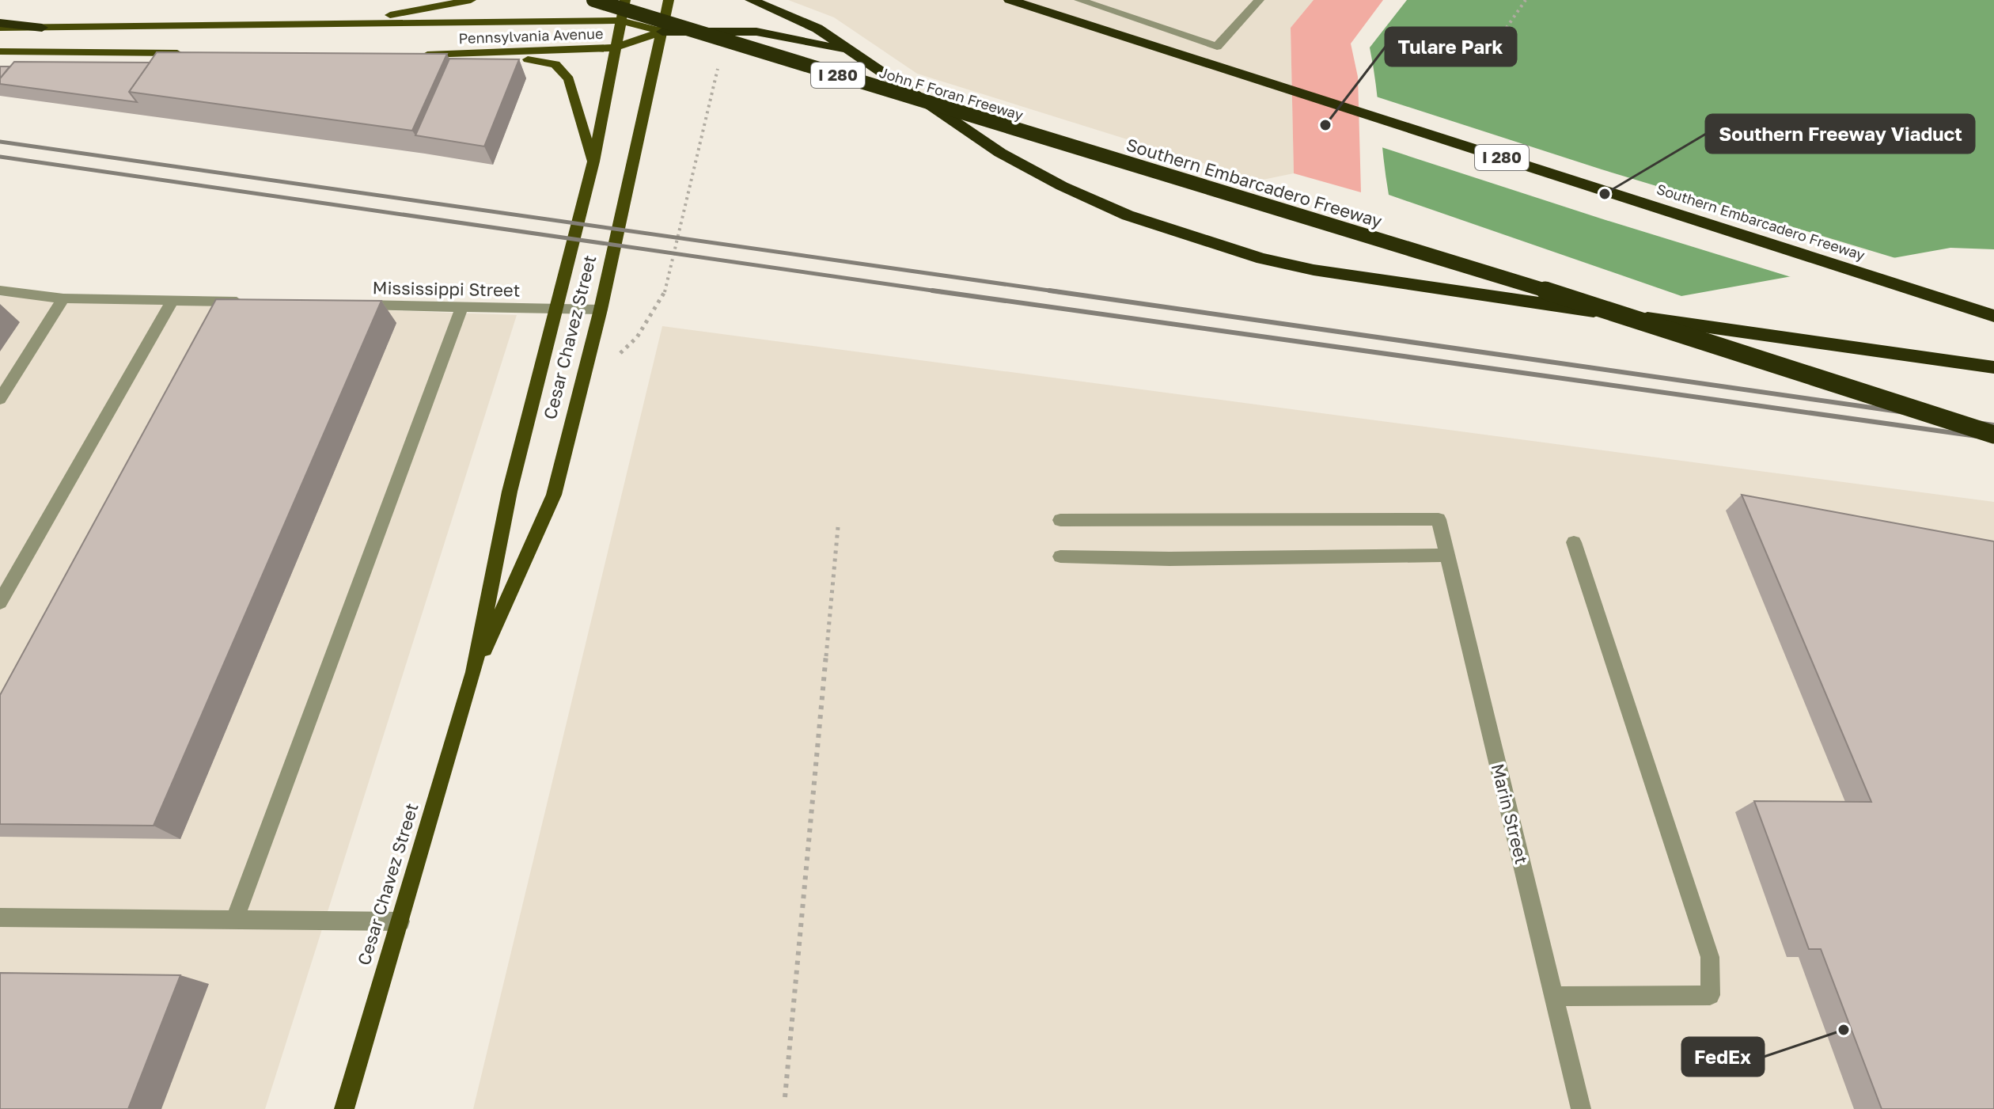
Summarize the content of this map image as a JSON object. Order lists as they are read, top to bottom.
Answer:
{
  "streets": {
    "highway": ["I 280", "John F Foran Freeway", "Southern Embarcadero Freeway"],
    "main road": ["Pennsylvania Avenue", "Cesar Chavez Street"],
    "street": ["Mississippi Street", "Marin Street"]
  },
  "crossings": [
    ["Pennsylvania Avenue", "Cesar Chavez Street"],
    ["John F Foran Freeway", "Southern Embarcadero Freeway"],
    ["Mississippi Street", "Cesar Chavez Street"]
  ],
  "places": ["Tulare Park", "Southern Freeway Viaduct", "FedEx"]
}
